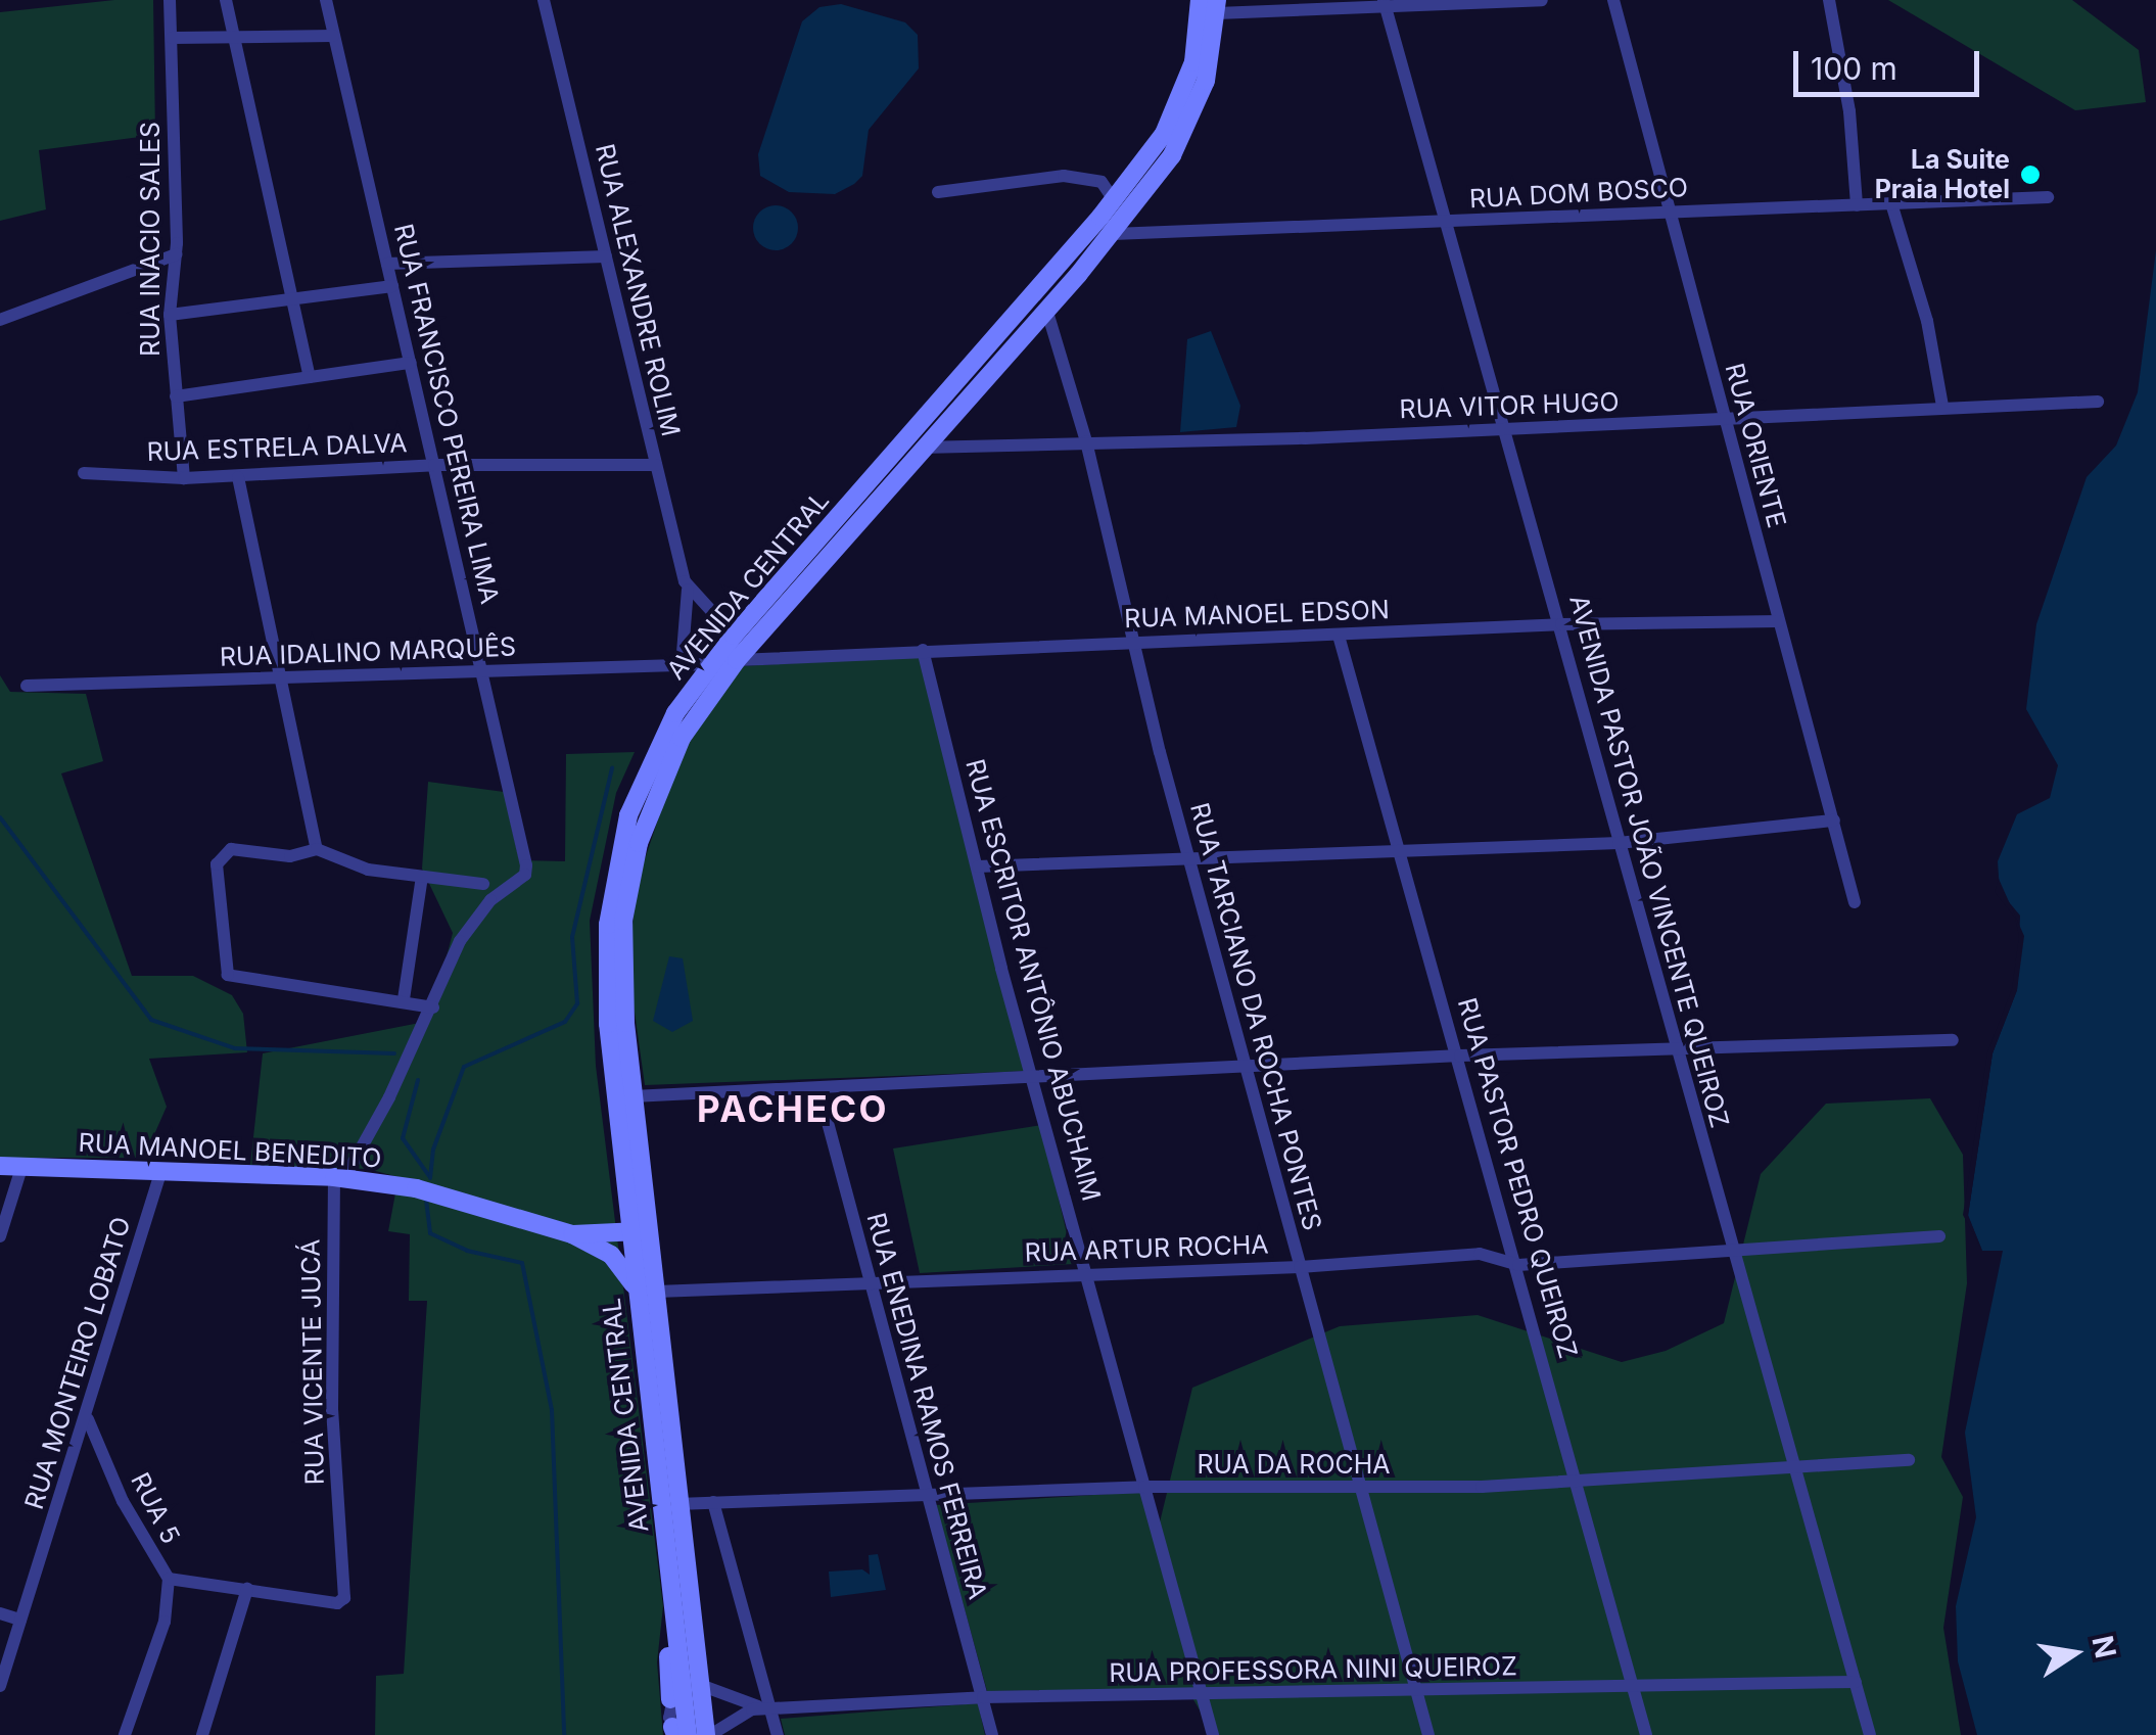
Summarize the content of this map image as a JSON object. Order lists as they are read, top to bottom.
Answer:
{
  "streets": {
    "main road": ["AVENIDA CENTRAL", "RUA MANOEL BENEDITO"],
    "street": [
      "RUA DOM BOSCO",
      "RUA INACIO SALES",
      "RUA ALEXANDRE ROLIM",
      "RUA VITOR HUGO",
      "RUA FRANCISCO PEREIRA LIMA",
      "RUA ORIENTE",
      "RUA ESTRELA DALVA",
      "RUA MANOEL EDSON",
      "RUA IDALINO MARQUÊS",
      "AVENIDA PASTOR JOÃO VINCENTE QUEIROZ",
      "RUA ESCRITOR ANTÔNIO ABUCHAIM",
      "RUA TARCIANO DA ROCHA PONTES",
      "RUA PASTOR PEDRO QUEIROZ",
      "RUA ARTUR ROCHA",
      "RUA VICENTE JUCÁ",
      "RUA MONTEIRO LOBATO",
      "RUA ENEDINA RAMOS FERREIRA",
      "RUA DA ROCHA",
      "RUA 5",
      "RUA PROFESSORA NINI QUEIROZ"
    ]
  },
  "crossings": [
    ["RUA DOM BOSCO", "RUA ORIENTE"],
    ["RUA DOM BOSCO", "AVENIDA CENTRAL"],
    ["RUA DOM BOSCO", "AVENIDA PASTOR JOÃO VINCENTE QUEIROZ"],
    ["RUA INACIO SALES", "RUA ESTRELA DALVA"],
    ["RUA ALEXANDRE ROLIM", "RUA ESTRELA DALVA"],
    ["RUA ALEXANDRE ROLIM", "RUA IDALINO MARQUÊS"],
    ["RUA VITOR HUGO", "RUA ORIENTE"],
    ["RUA VITOR HUGO", "AVENIDA CENTRAL"],
    ["RUA VITOR HUGO", "AVENIDA PASTOR JOÃO VINCENTE QUEIROZ"],
    ["RUA VITOR HUGO", "RUA TARCIANO DA ROCHA PONTES"],
    ["RUA FRANCISCO PEREIRA LIMA", "RUA ESTRELA DALVA"],
    ["RUA FRANCISCO PEREIRA LIMA", "RUA IDALINO MARQUÊS"],
    ["RUA ORIENTE", "RUA MANOEL EDSON"],
    ["AVENIDA CENTRAL", "RUA MANOEL EDSON"],
    ["AVENIDA CENTRAL", "RUA IDALINO MARQUÊS"],
    ["AVENIDA CENTRAL", "RUA TARCIANO DA ROCHA PONTES"],
    ["AVENIDA CENTRAL", "RUA MANOEL BENEDITO"],
    ["AVENIDA CENTRAL", "RUA ARTUR ROCHA"],
    ["AVENIDA CENTRAL", "RUA DA ROCHA"],
    ["RUA MANOEL EDSON", "AVENIDA PASTOR JOÃO VINCENTE QUEIROZ"],
    ["RUA MANOEL EDSON", "RUA ESCRITOR ANTÔNIO ABUCHAIM"],
    ["RUA MANOEL EDSON", "RUA TARCIANO DA ROCHA PONTES"],
    ["RUA MANOEL EDSON", "RUA PASTOR PEDRO QUEIROZ"],
    ["AVENIDA PASTOR JOÃO VINCENTE QUEIROZ", "RUA ARTUR ROCHA"],
    ["AVENIDA PASTOR JOÃO VINCENTE QUEIROZ", "RUA DA ROCHA"],
    ["AVENIDA PASTOR JOÃO VINCENTE QUEIROZ", "RUA PROFESSORA NINI QUEIROZ"],
    ["RUA ESCRITOR ANTÔNIO ABUCHAIM", "RUA ARTUR ROCHA"],
    ["RUA ESCRITOR ANTÔNIO ABUCHAIM", "RUA DA ROCHA"],
    ["RUA ESCRITOR ANTÔNIO ABUCHAIM", "RUA PROFESSORA NINI QUEIROZ"],
    ["RUA TARCIANO DA ROCHA PONTES", "RUA ARTUR ROCHA"],
    ["RUA TARCIANO DA ROCHA PONTES", "RUA DA ROCHA"],
    ["RUA TARCIANO DA ROCHA PONTES", "RUA PROFESSORA NINI QUEIROZ"],
    ["RUA MANOEL BENEDITO", "RUA VICENTE JUCÁ"],
    ["RUA MANOEL BENEDITO", "RUA MONTEIRO LOBATO"],
    ["RUA PASTOR PEDRO QUEIROZ", "RUA ARTUR ROCHA"],
    ["RUA PASTOR PEDRO QUEIROZ", "RUA DA ROCHA"],
    ["RUA PASTOR PEDRO QUEIROZ", "RUA PROFESSORA NINI QUEIROZ"],
    ["RUA ARTUR ROCHA", "RUA ENEDINA RAMOS FERREIRA"],
    ["RUA MONTEIRO LOBATO", "RUA 5"],
    ["RUA ENEDINA RAMOS FERREIRA", "RUA DA ROCHA"],
    ["RUA ENEDINA RAMOS FERREIRA", "RUA PROFESSORA NINI QUEIROZ"]
  ],
  "districts": ["PACHECO"],
  "places": ["La Suite Praia Hotel"],
  "scale_bar": "100 m",
  "north": "right"
}
